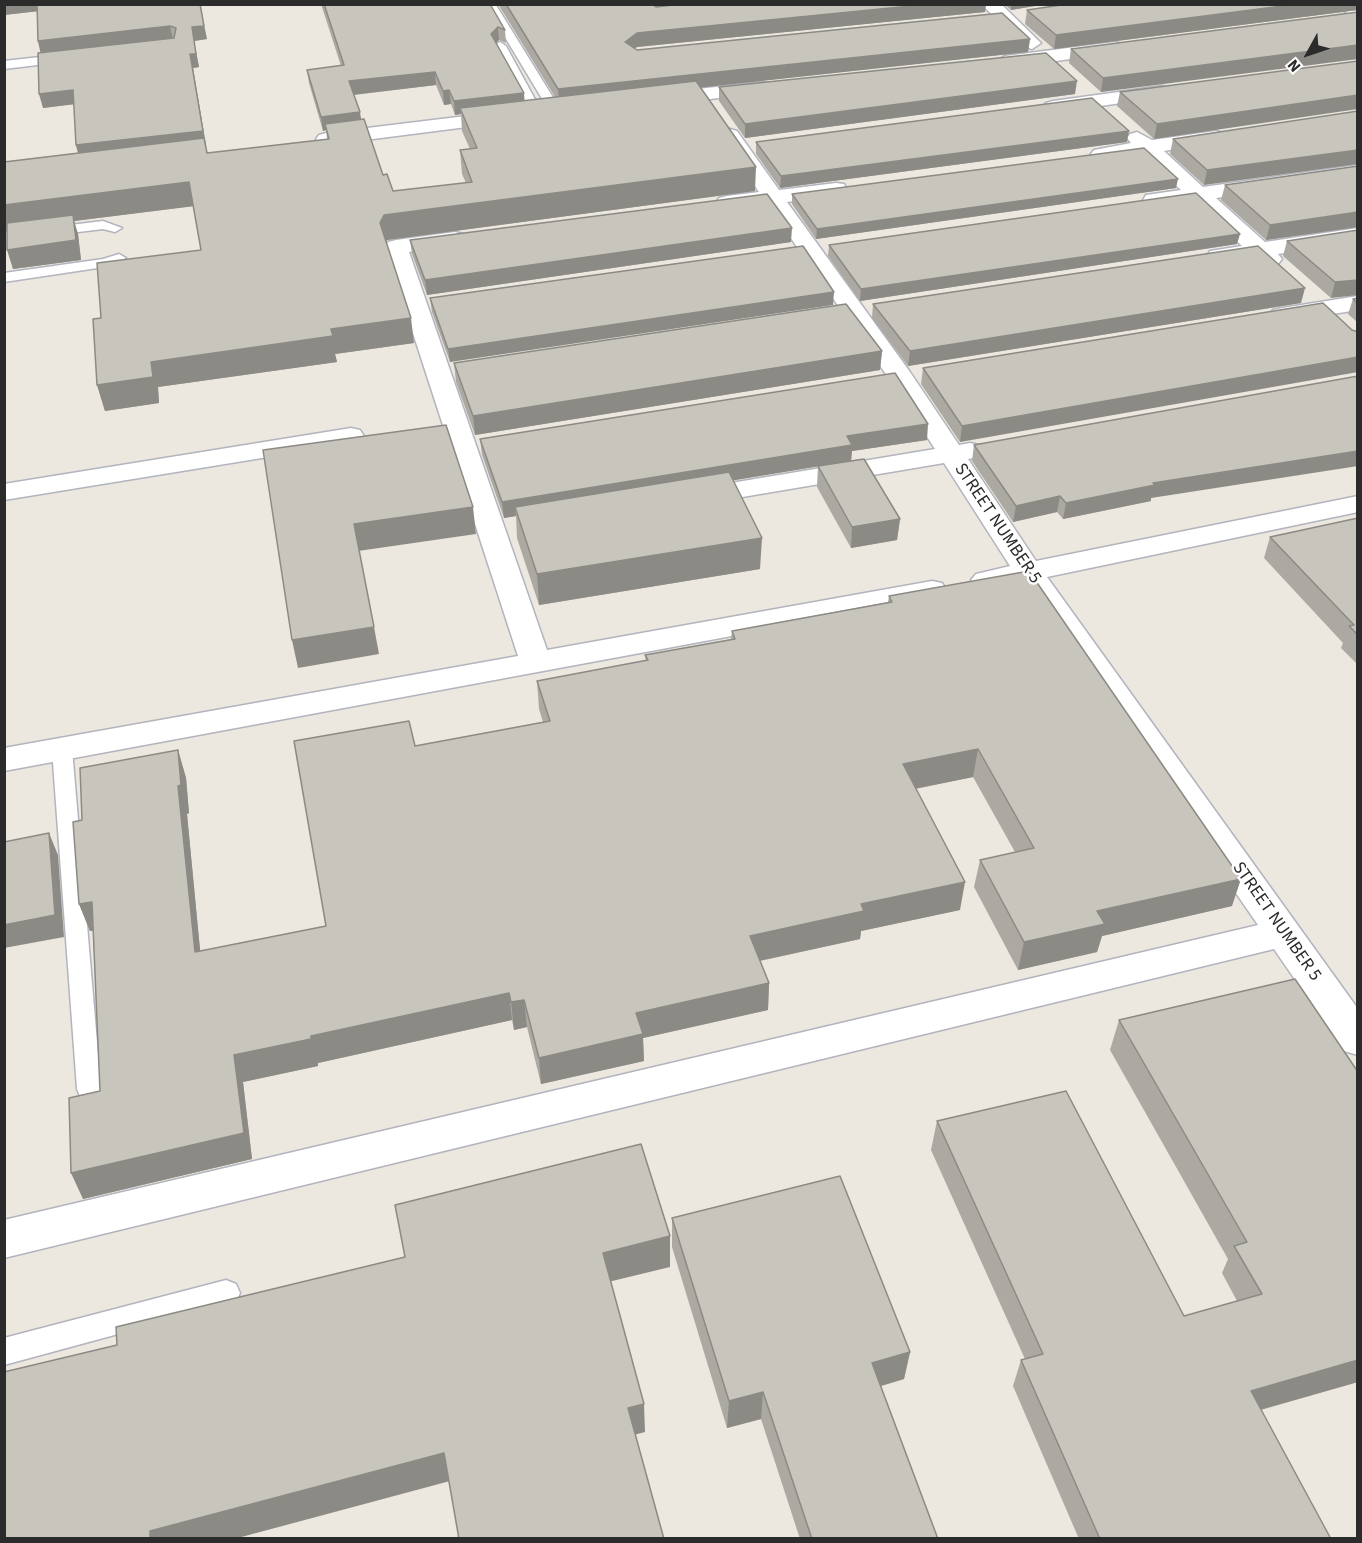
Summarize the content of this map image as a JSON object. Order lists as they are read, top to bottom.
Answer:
{
  "streets": {
    "street": ["STREET NUMBER 5"]
  },
  "north": "bottom left"
}
